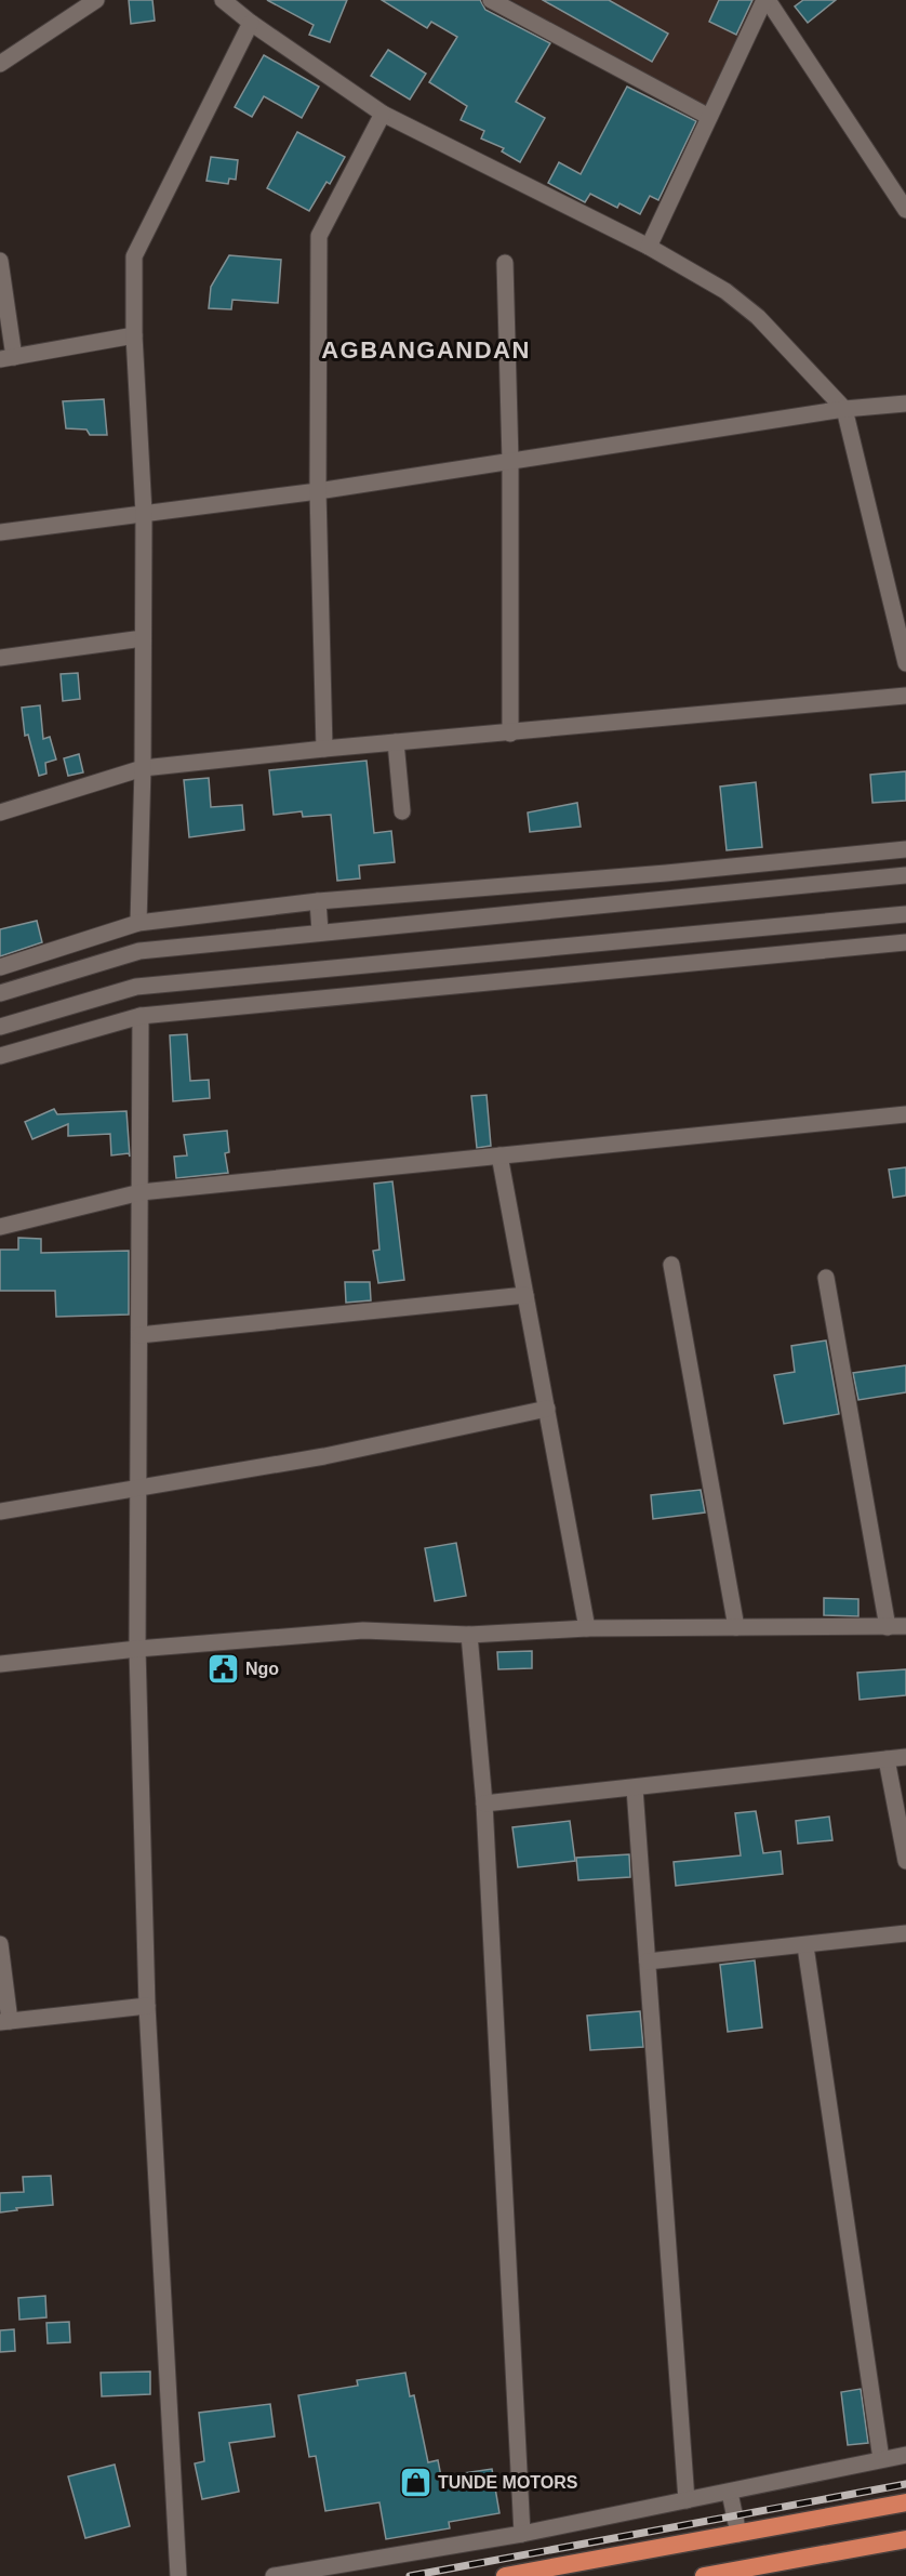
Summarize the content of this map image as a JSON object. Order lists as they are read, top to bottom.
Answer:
{
  "districts": ["AGBANGANDAN"],
  "places": {
    "public building": ["Ngo"],
    "shop": ["TUNDE MOTORS"]
  }
}
